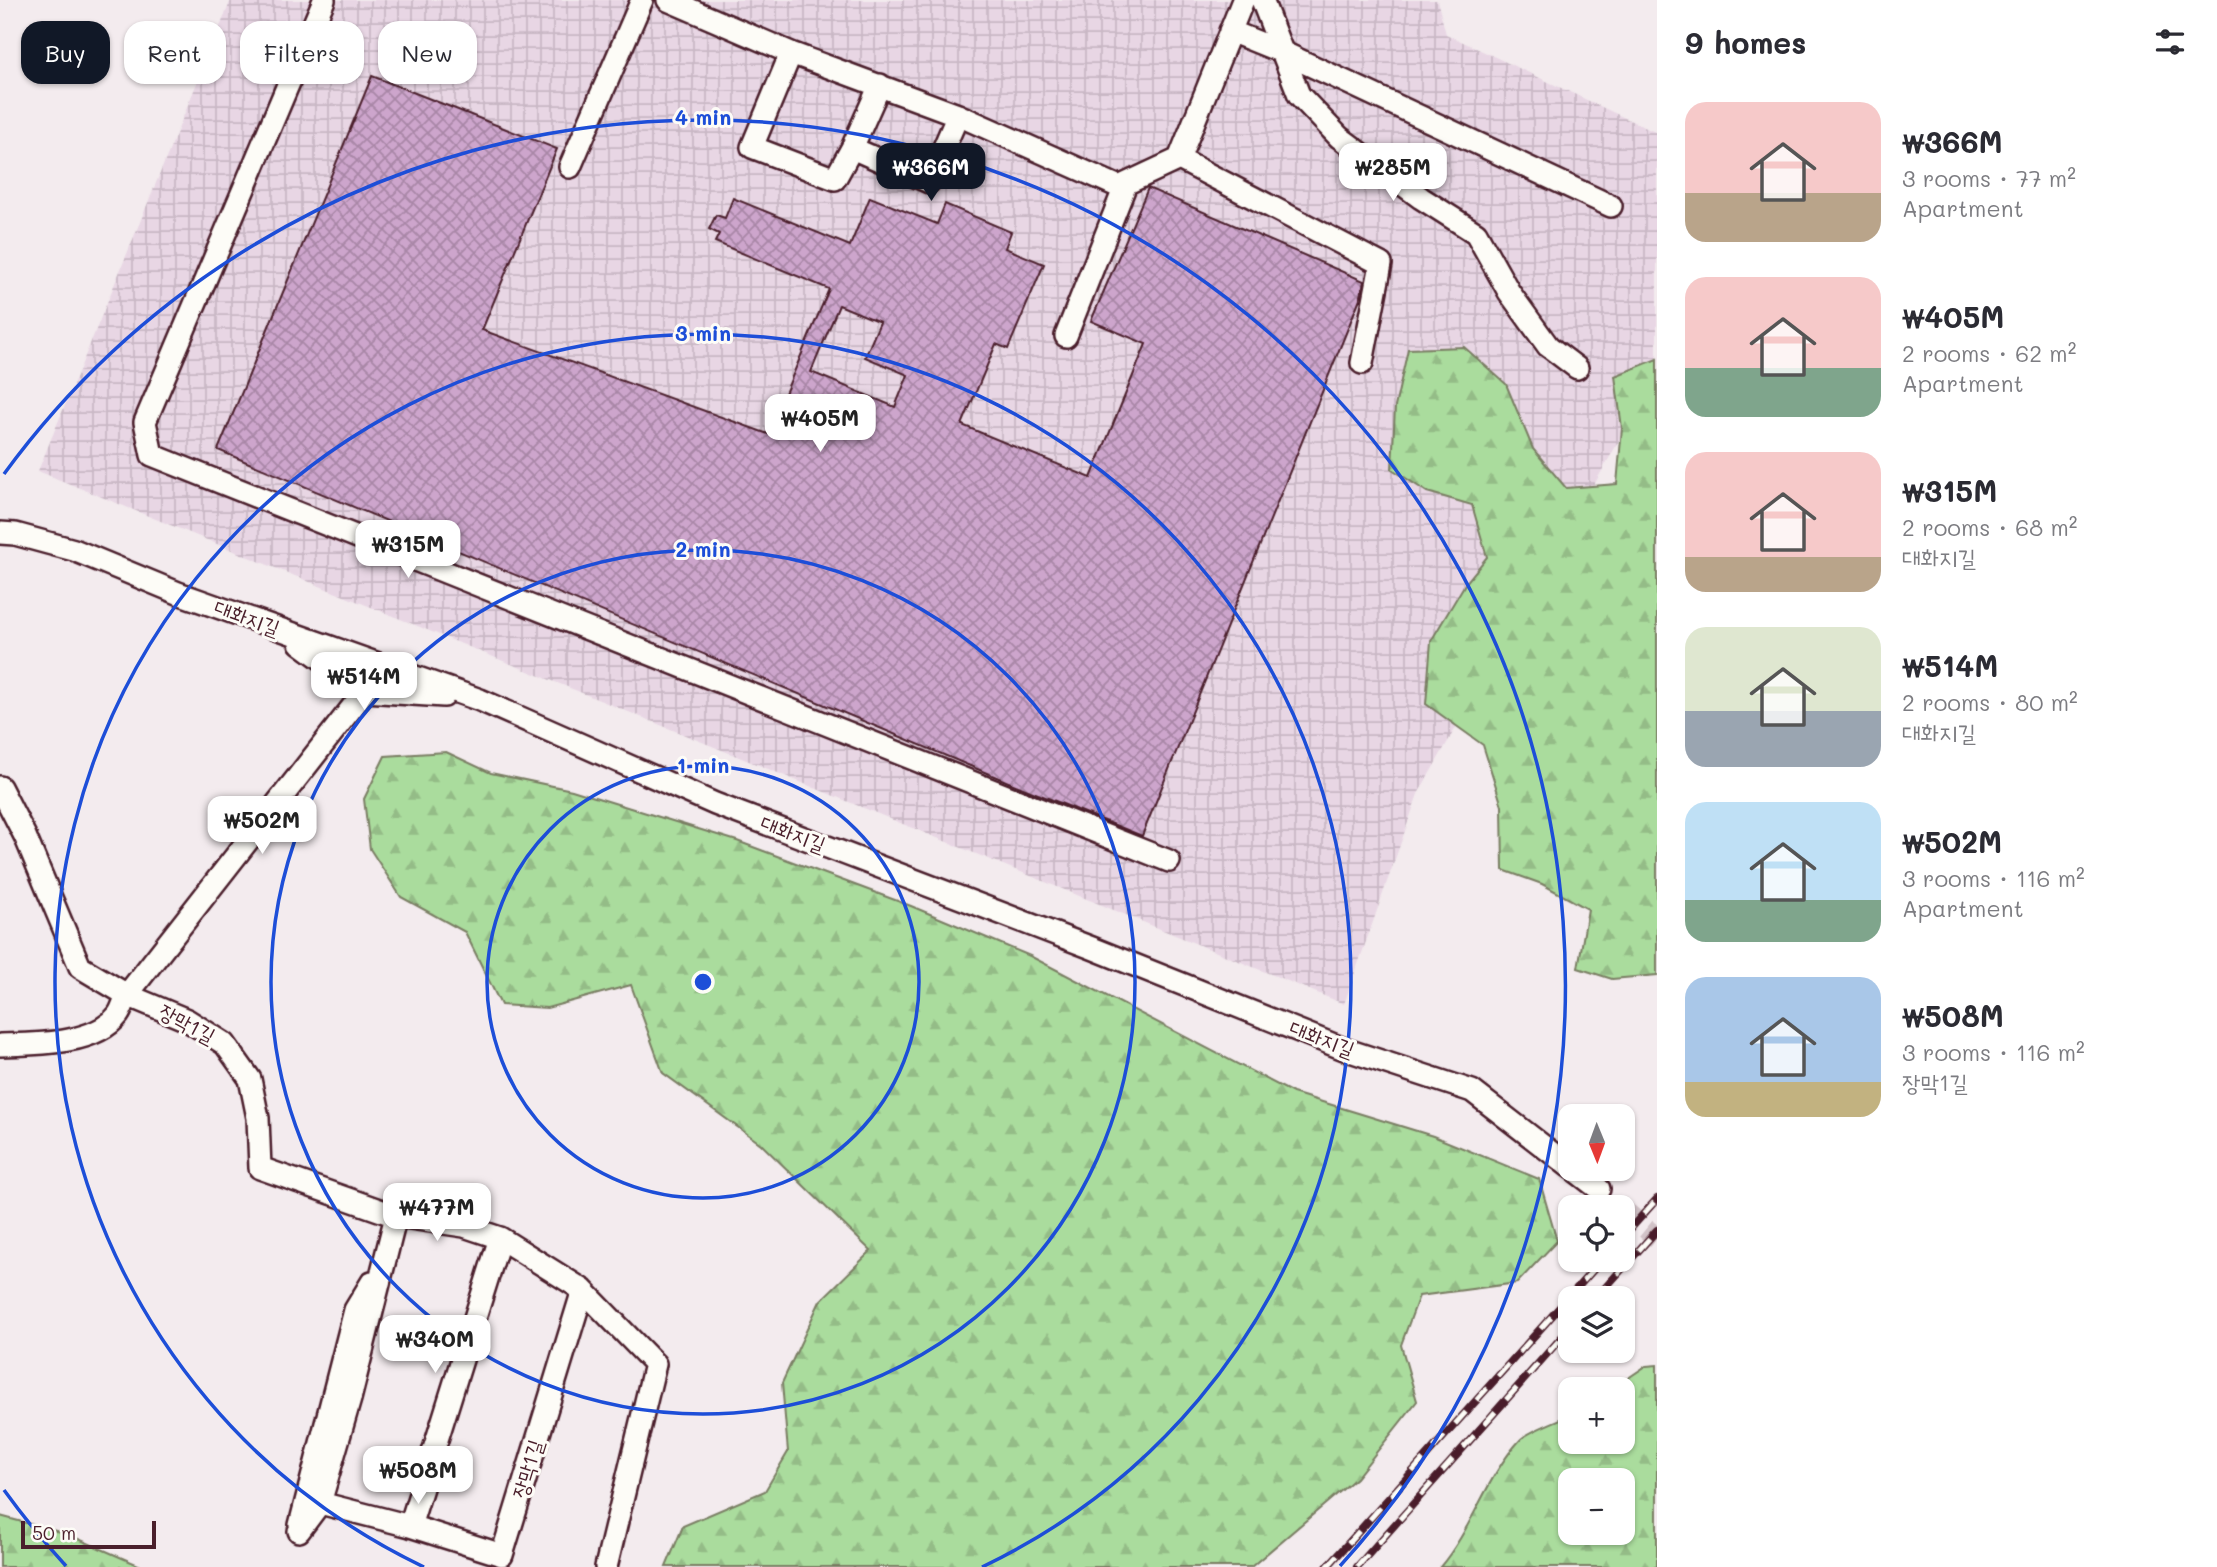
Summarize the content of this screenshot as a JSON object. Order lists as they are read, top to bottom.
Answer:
{
  "streets": {
    "street": ["대화지길", "장막1길"]
  },
  "scale_bar": "50 m",
  "north": "bottom",
  "page": {
    "heading": "9 homes",
    "chip": [
      "Buy",
      "Rent",
      "Filters",
      "New"
    ],
    "list": [
      {
        "name": "₩366M",
        "note": "3 rooms · 77 m² · Apartment"
      },
      {
        "name": "₩405M",
        "note": "2 rooms · 62 m² · Apartment"
      },
      {
        "name": "₩315M",
        "note": "2 rooms · 68 m² · 대화지길"
      },
      {
        "name": "₩514M",
        "note": "2 rooms · 80 m² · 대화지길"
      },
      {
        "name": "₩502M",
        "note": "3 rooms · 116 m² · Apartment"
      },
      {
        "name": "₩508M",
        "note": "3 rooms · 116 m² · 장막1길"
      }
    ],
    "price": [
      "₩366M",
      "₩285M",
      "₩405M",
      "₩315M",
      "₩514M",
      "₩502M",
      "₩477M",
      "₩340M",
      "₩508M"
    ],
    "map_buttons": ["+", "−"],
    "scale": "50 m"
  },
  "rings": [
    "4 min",
    "3 min",
    "2 min",
    "1 min"
  ]
}
